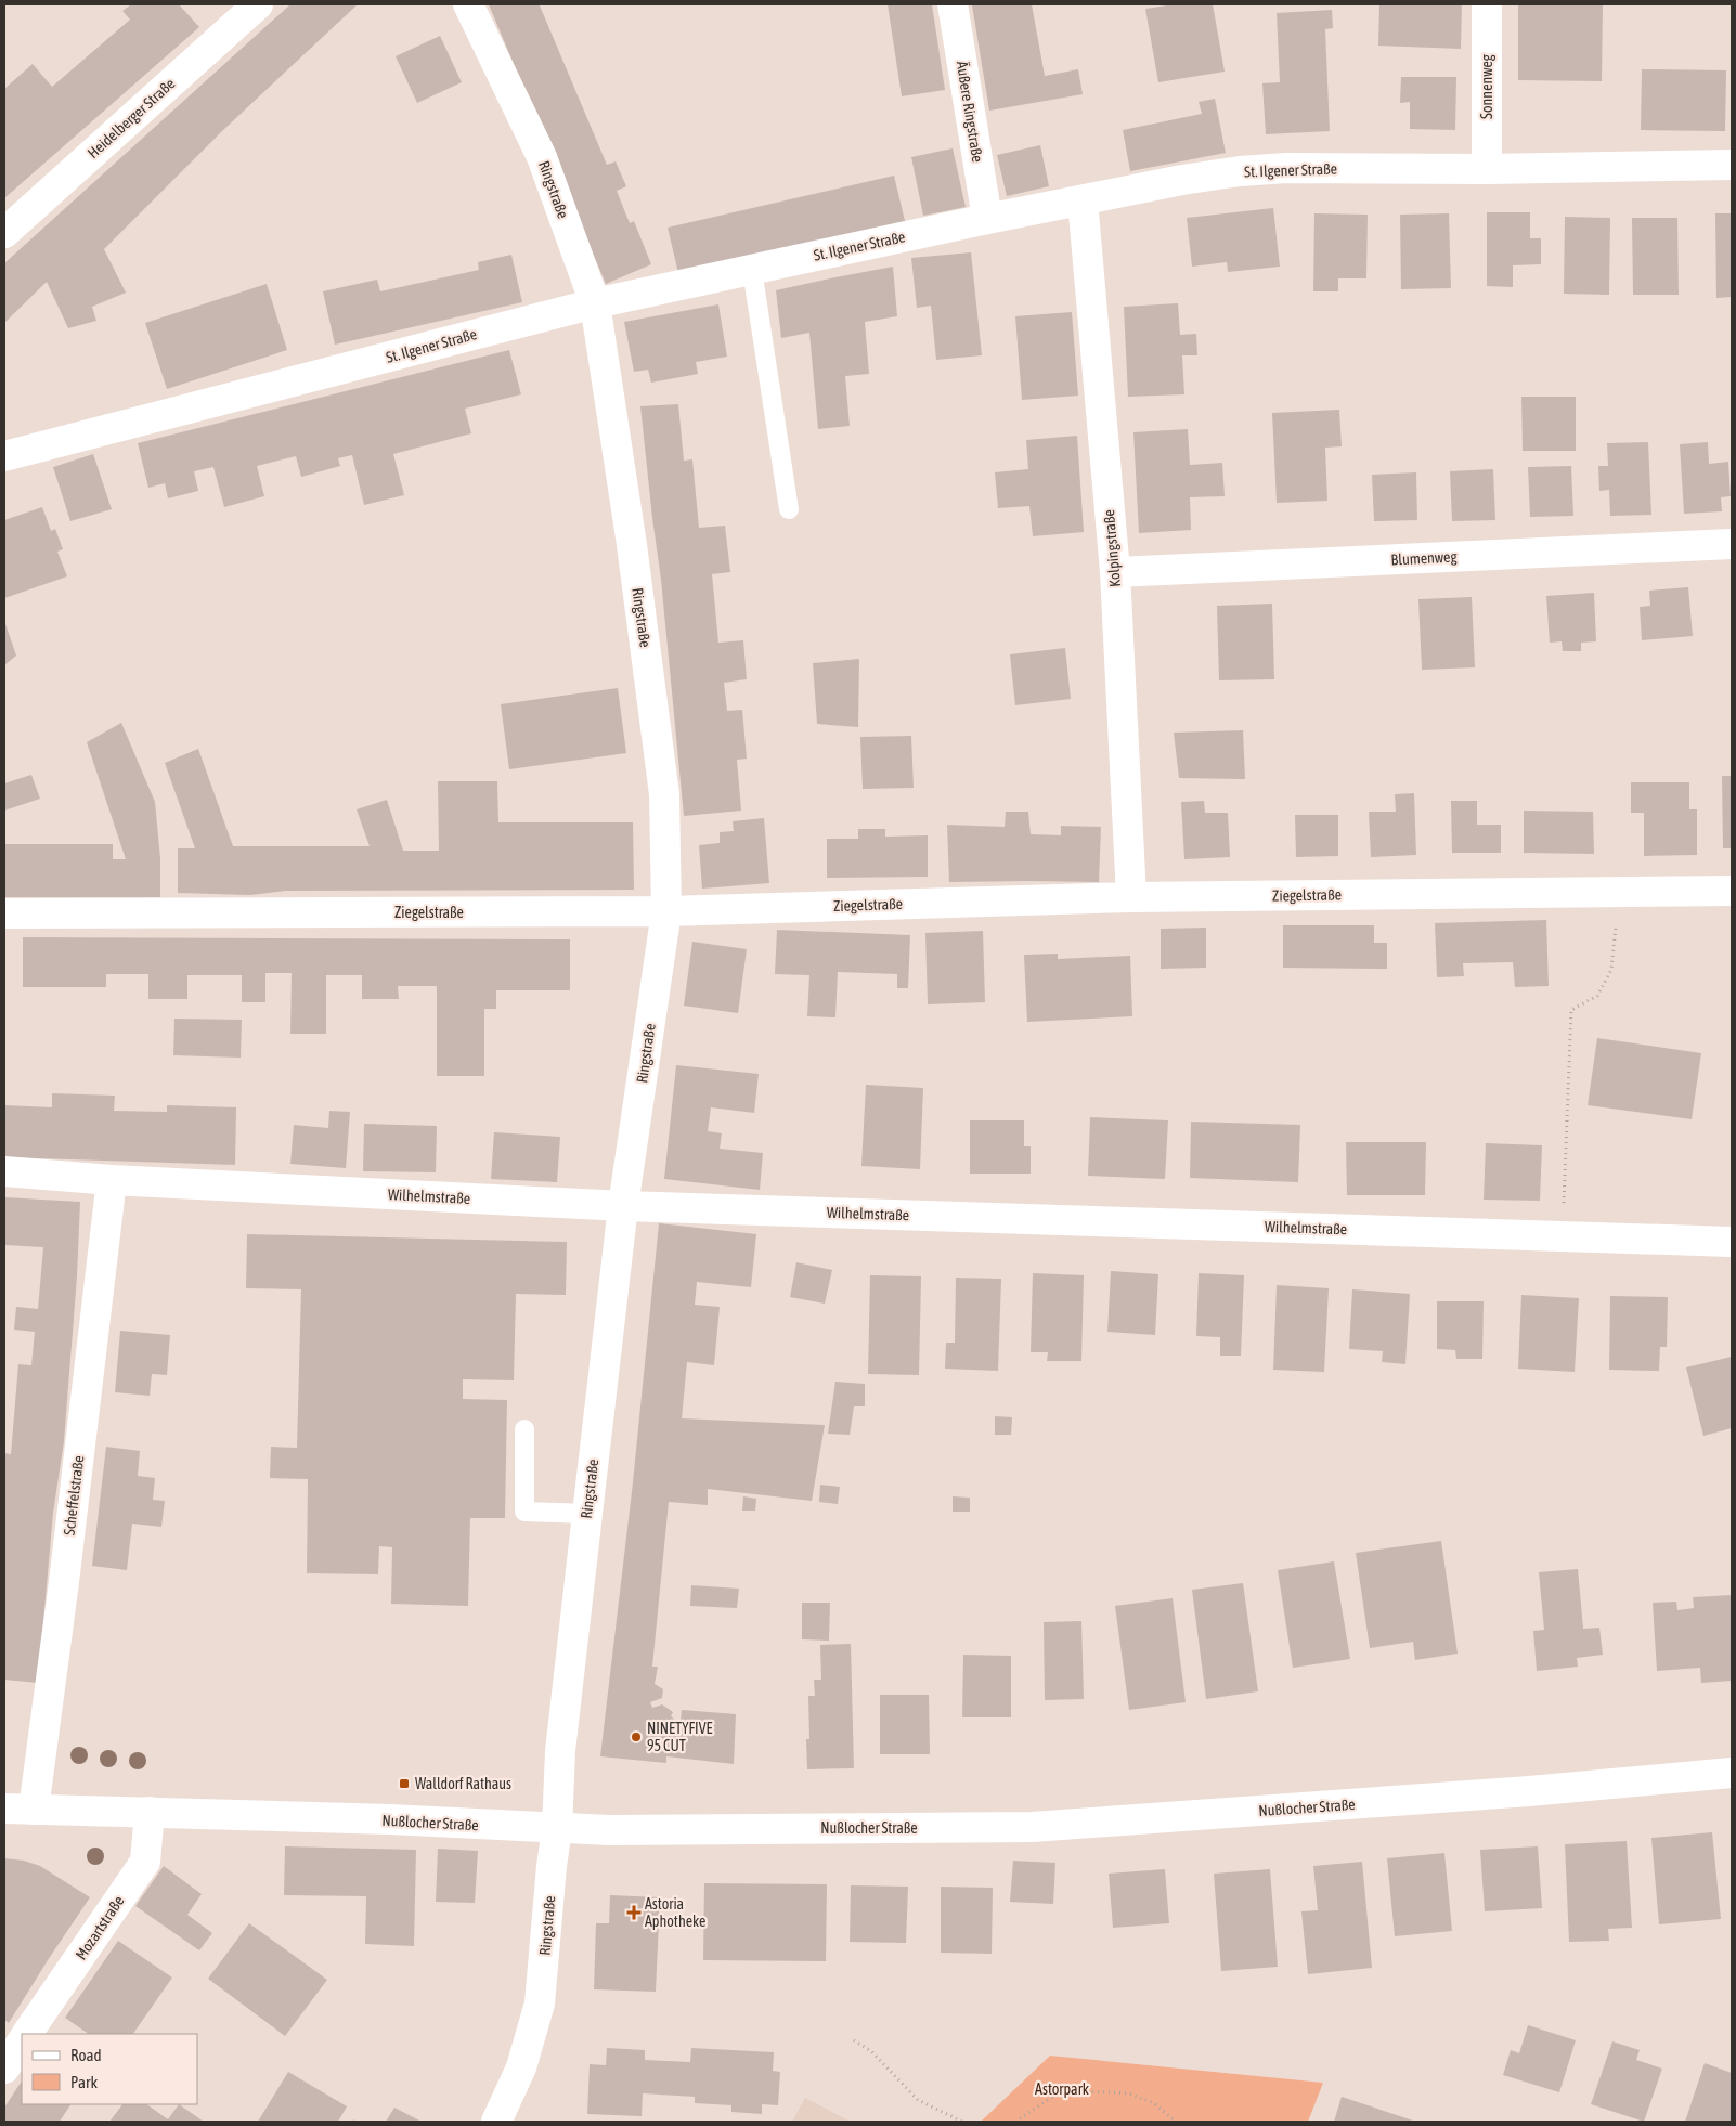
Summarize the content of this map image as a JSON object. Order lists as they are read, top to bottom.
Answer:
{
  "streets": {
    "street": [
      "Sonnenweg",
      "Äußere Ringstraße",
      "Heidelberger Straße",
      "St. Ilgener Straße",
      "Ringstraße",
      "Kolpingstraße",
      "Blumenweg",
      "Ziegelstraße",
      "Wilhelmstraße",
      "Scheffelstraße",
      "Nußlocher Straße",
      "Mozartstraße"
    ]
  },
  "crossings": [
    ["Sonnenweg", "St. Ilgener Straße"],
    ["Äußere Ringstraße", "St. Ilgener Straße"],
    ["St. Ilgener Straße", "Ringstraße"],
    ["St. Ilgener Straße", "Kolpingstraße"],
    ["Ringstraße", "Ziegelstraße"],
    ["Ringstraße", "Wilhelmstraße"],
    ["Ringstraße", "Nußlocher Straße"],
    ["Kolpingstraße", "Blumenweg"],
    ["Kolpingstraße", "Ziegelstraße"],
    ["Wilhelmstraße", "Scheffelstraße"],
    ["Scheffelstraße", "Nußlocher Straße"],
    ["Nußlocher Straße", "Mozartstraße"]
  ],
  "parks": ["Astorpark"],
  "places": {
    "other": ["NINETYFIVE 95 CUT"],
    "transit": ["Walldorf Rathaus"],
    "health": ["Astoria Aphotheke"]
  },
  "legend": ["Road", "Park"]
}
